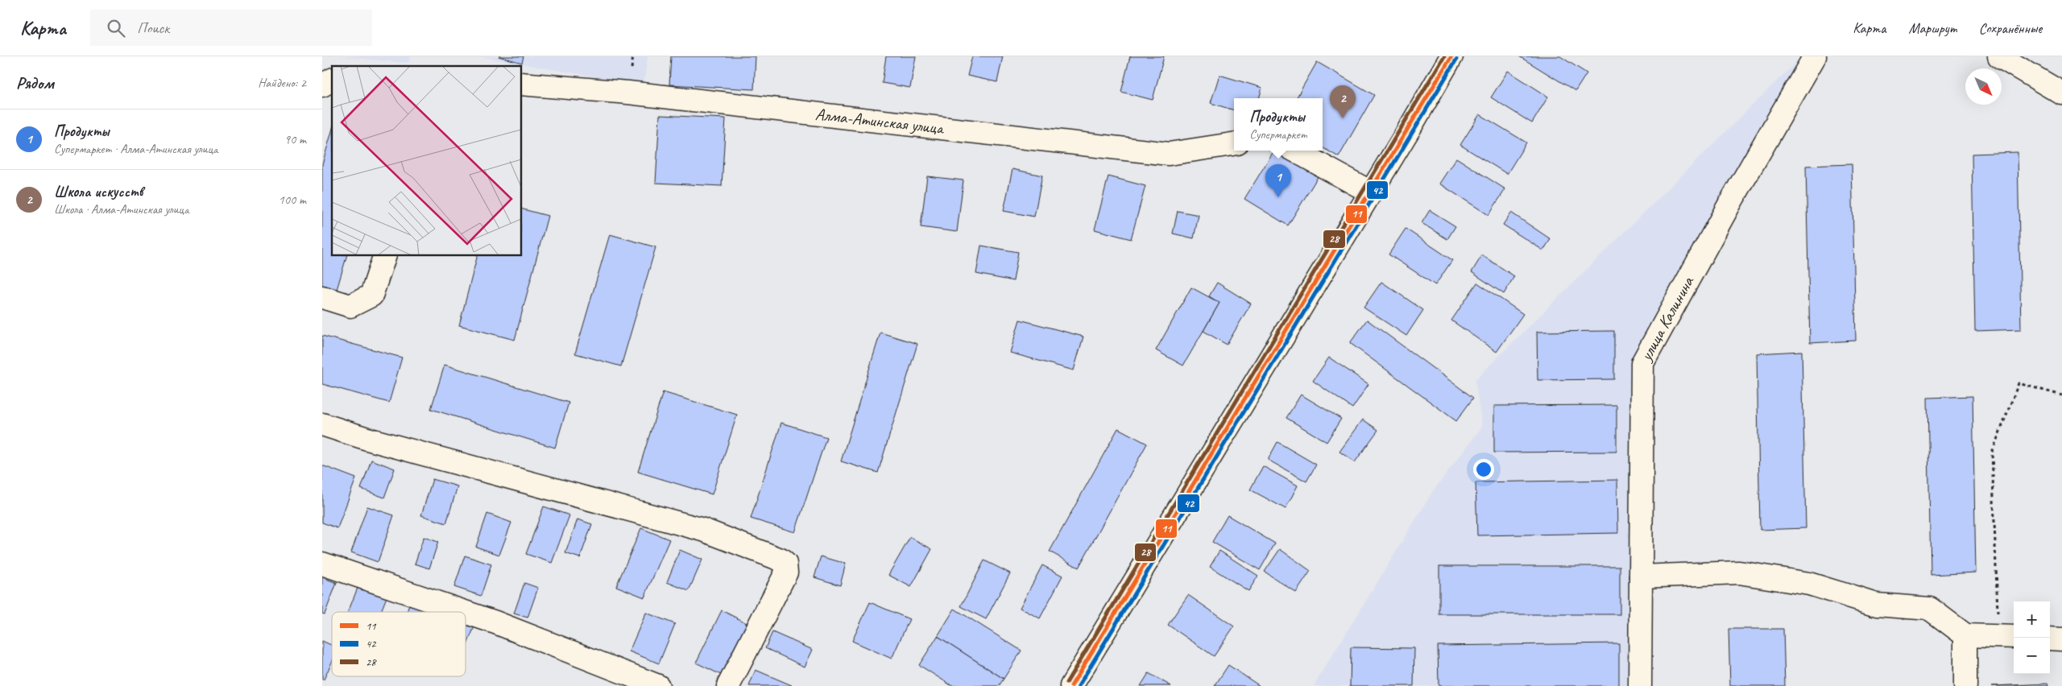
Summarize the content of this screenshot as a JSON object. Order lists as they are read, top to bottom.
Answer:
{
  "streets": {
    "street": ["Алма-Атинская улица", "улица Калинина"]
  },
  "lines": ["transit line 11", "transit line 28", "transit line 42"],
  "legend": ["11", "42", "28"],
  "north": "bottom right",
  "page": {
    "header": "Карта",
    "search": "Поиск",
    "nav": ["Карта", "Маршрут", "Сохранённые"],
    "heading": ["Рядом", "Найдено: 2"],
    "pins": ["2", "1"],
    "popup": ["Продукты", "Супермаркет"],
    "list": [
      {
        "mark": "1",
        "name": "Продукты",
        "note": "Супермаркет · Алма-Атинская улица",
        "value": "90 m"
      },
      {
        "mark": "2",
        "name": "Школа искусств",
        "note": "Школа · Алма-Атинская улица",
        "value": "100 m"
      }
    ],
    "map_buttons": ["+", "−"]
  }
}
